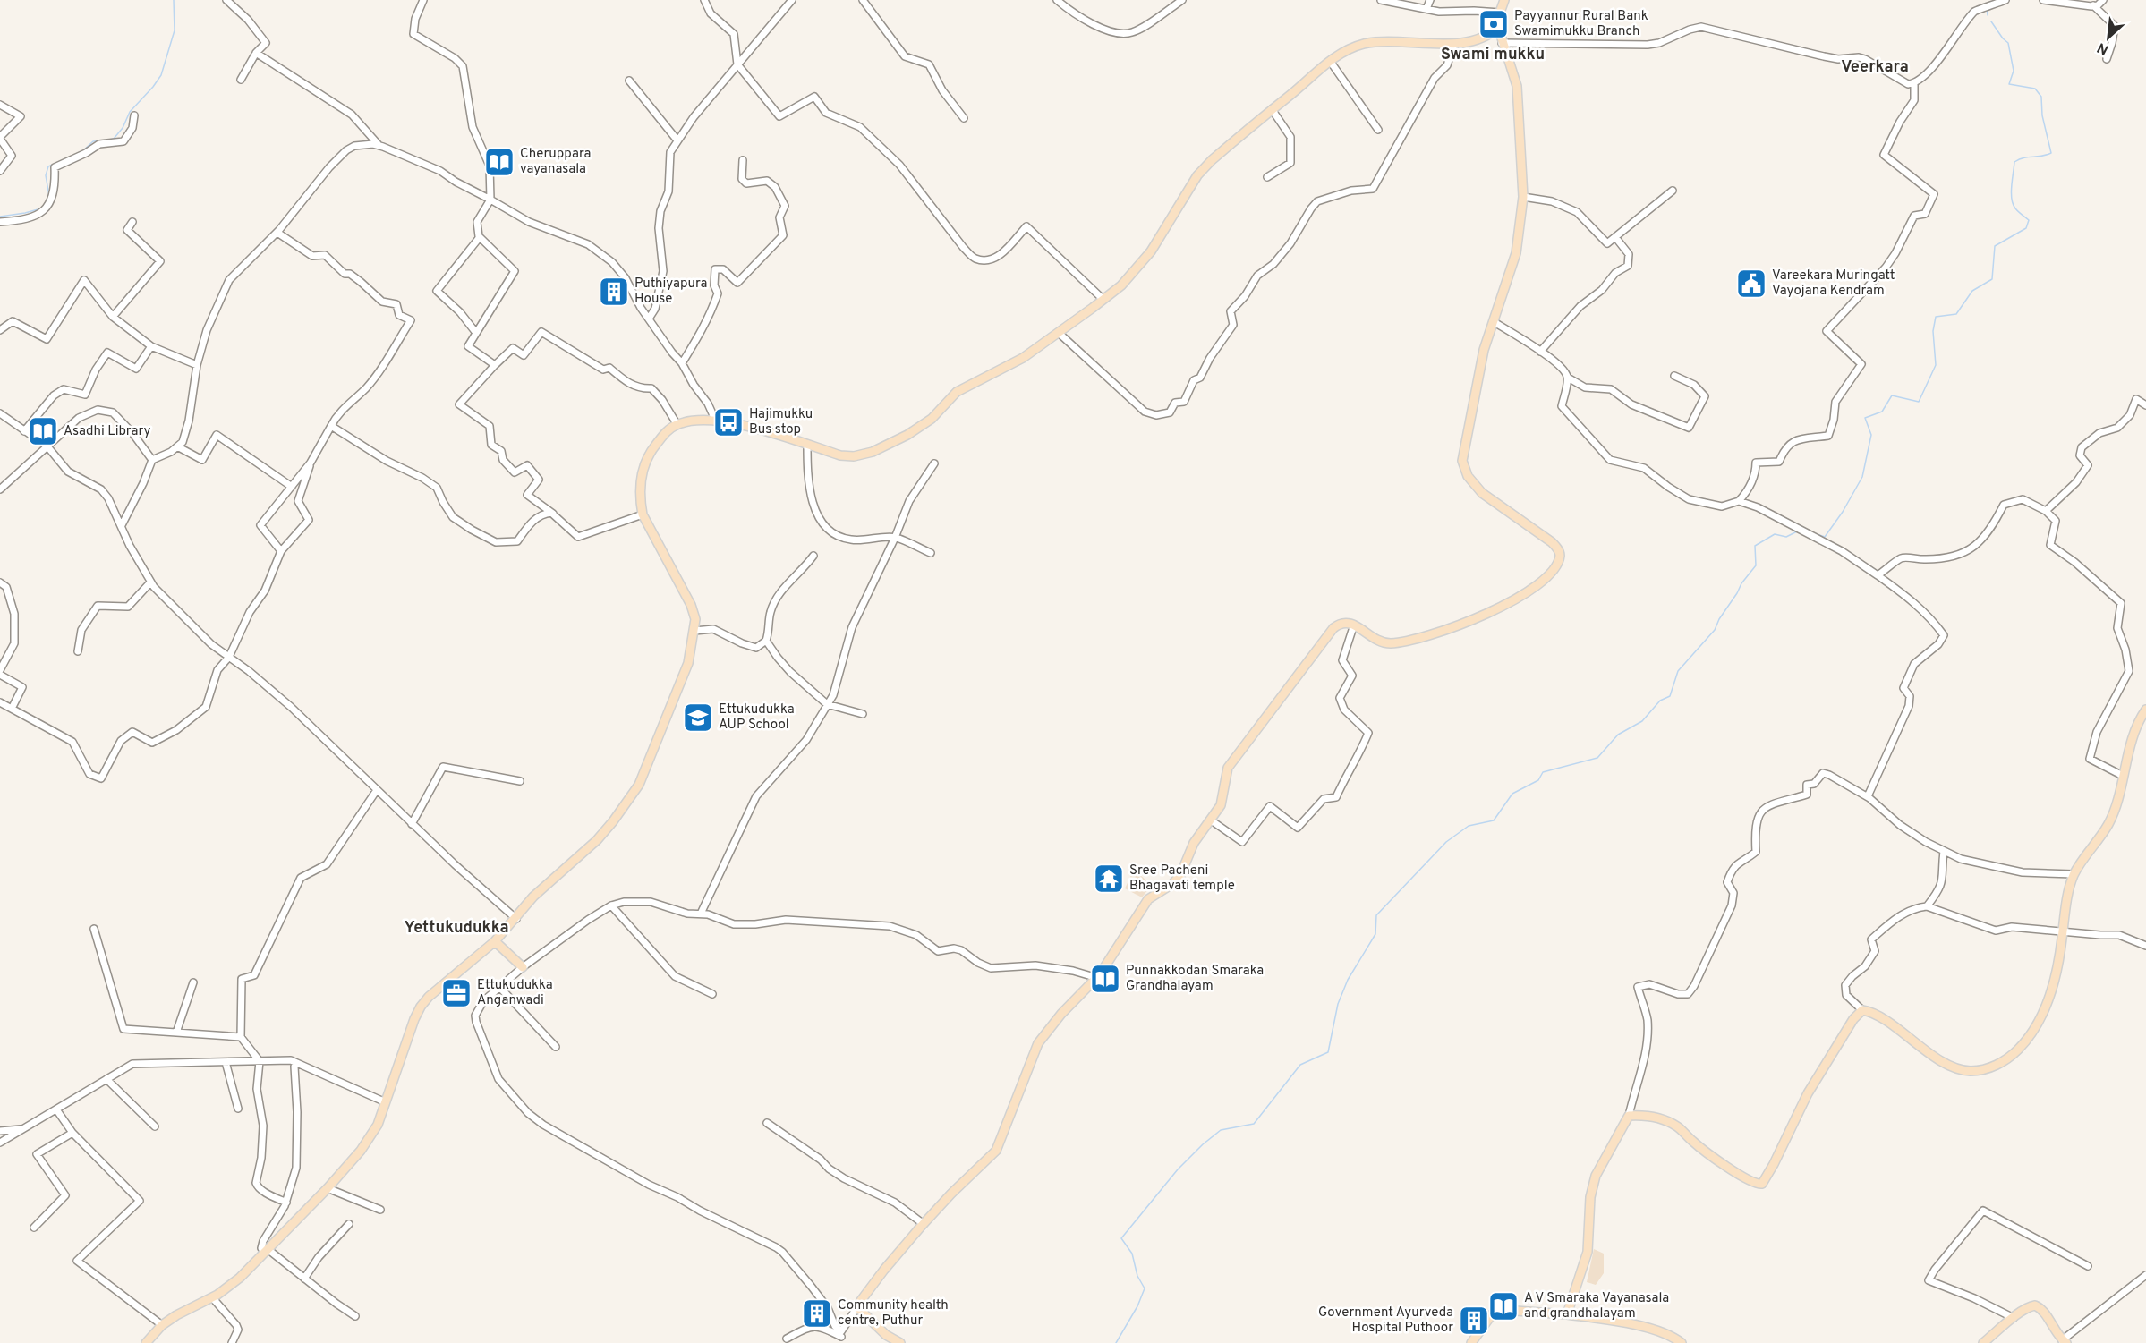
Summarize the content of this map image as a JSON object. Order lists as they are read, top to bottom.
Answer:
{
  "districts": ["Swami mukku", "Veerkara", "Yettukudukka"],
  "places": {
    "bank": ["Payyannur Rural Bank Swamimukku Branch"],
    "library": [
      "Cheruppara vayanasala",
      "Asadhi Library",
      "Punnakkodan Smaraka Grandhalayam",
      "A V Smaraka Vayanasala and grandhalayam"
    ],
    "public building": ["Vareekara Muringatt Vayojana Kendram"],
    "building": ["Puthiyapura House", "Community health centre, Puthur", "Government Ayurveda Hospital Puthoor"],
    "bus stop": ["Hajimukku Bus stop"],
    "school or university": ["Ettukudukka AUP School"],
    "temple": ["Sree Pacheni Bhagavati temple"],
    "office": ["Ettukudukka Anganwadi"]
  },
  "north": "bottom left"
}
